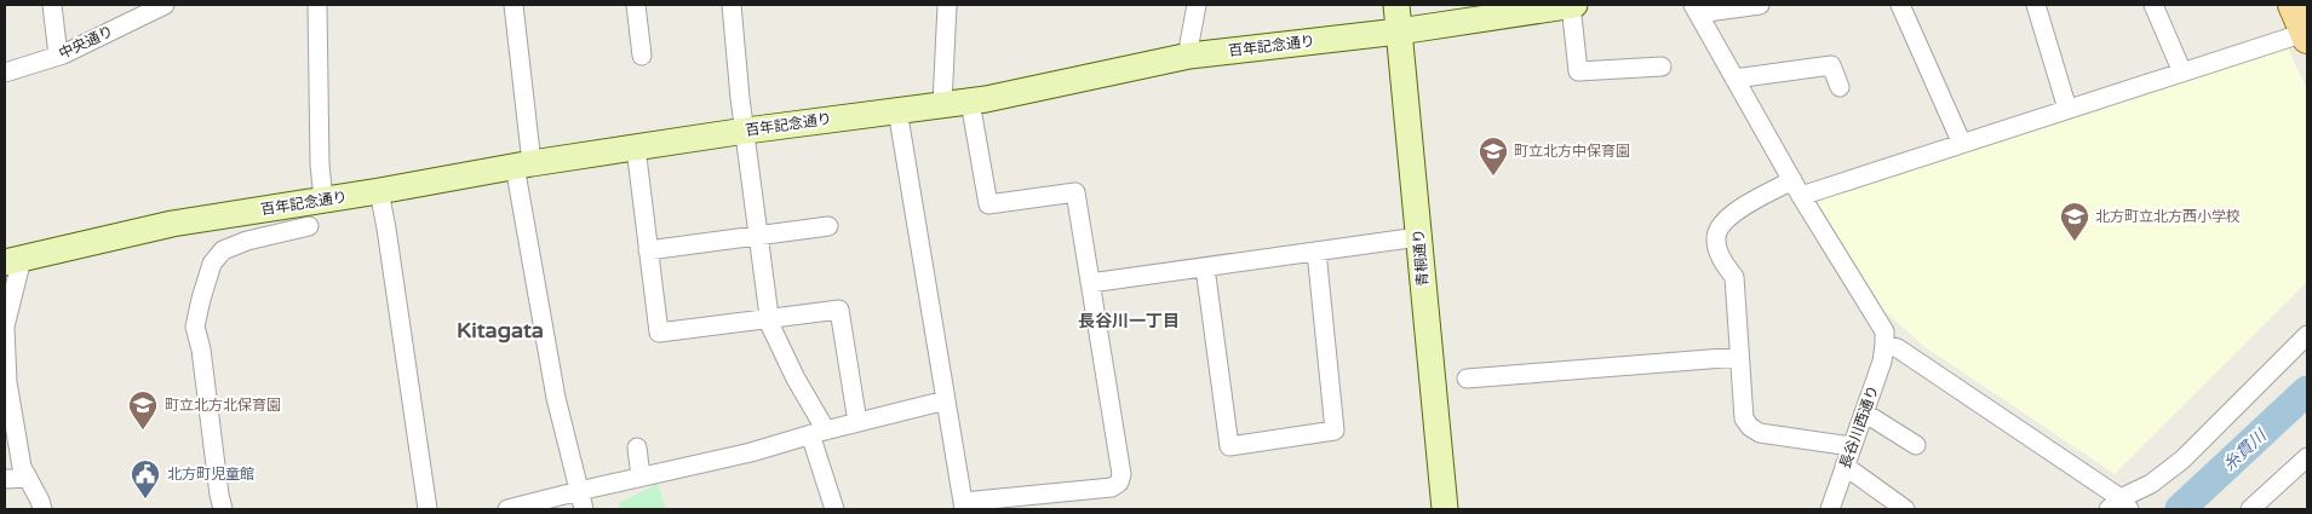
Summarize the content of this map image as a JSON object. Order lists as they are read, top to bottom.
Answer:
{
  "streets": {
    "street": [
      "中央通り",
      "百年記念通り",
      "青桐通り",
      "長谷川西通り"
    ]
  },
  "crossings": [
    ["百年記念通り", "青桐通り"]
  ],
  "districts": ["長谷川一丁目", "Kitagata"],
  "water": ["糸貫川"],
  "places": {
    "school or university": ["町立北方中保育園", "北方町立北方西小学校", "町立北方北保育園"],
    "public building": ["北方町児童館"]
  }
}
